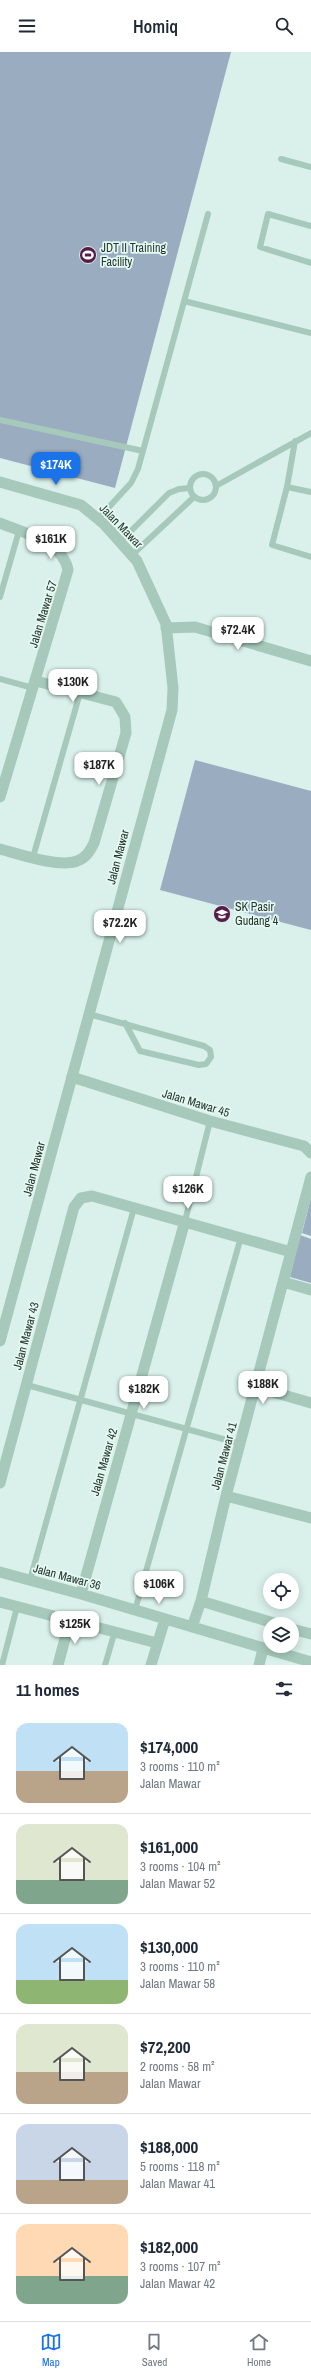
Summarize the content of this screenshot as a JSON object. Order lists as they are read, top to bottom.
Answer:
{
  "streets": {
    "street": [
      "Jalan Mawar",
      "Jalan Mawar 57",
      "Jalan Mawar 45",
      "Jalan Mawar 43",
      "Jalan Mawar 41",
      "Jalan Mawar 42",
      "Jalan Mawar 36"
    ]
  },
  "crossings": [
    ["Jalan Mawar", "Jalan Mawar 45"],
    ["Jalan Mawar 41", "Jalan Mawar 36"],
    ["Jalan Mawar 42", "Jalan Mawar 36"]
  ],
  "places": {
    "sports": ["JDT II Training Facility"],
    "school or university": ["SK Pasir Gudang 4"]
  },
  "page": {
    "header": "Homiq",
    "price": [
      "$174K",
      "$161K",
      "$72.4K",
      "$130K",
      "$187K",
      "$72.2K",
      "$126K",
      "$188K",
      "$182K",
      "$106K",
      "$125K"
    ],
    "heading": "11 homes",
    "list": [
      {
        "name": "$174,000",
        "note": "3 rooms · 110 m² · Jalan Mawar"
      },
      {
        "name": "$161,000",
        "note": "3 rooms · 104 m² · Jalan Mawar 52"
      },
      {
        "name": "$130,000",
        "note": "3 rooms · 110 m² · Jalan Mawar 58"
      },
      {
        "name": "$72,200",
        "note": "2 rooms · 58 m² · Jalan Mawar"
      },
      {
        "name": "$188,000",
        "note": "5 rooms · 118 m² · Jalan Mawar 41"
      },
      {
        "name": "$182,000",
        "note": "3 rooms · 107 m² · Jalan Mawar 42"
      }
    ],
    "tabs": ["Map", "Saved", "Home"]
  }
}
